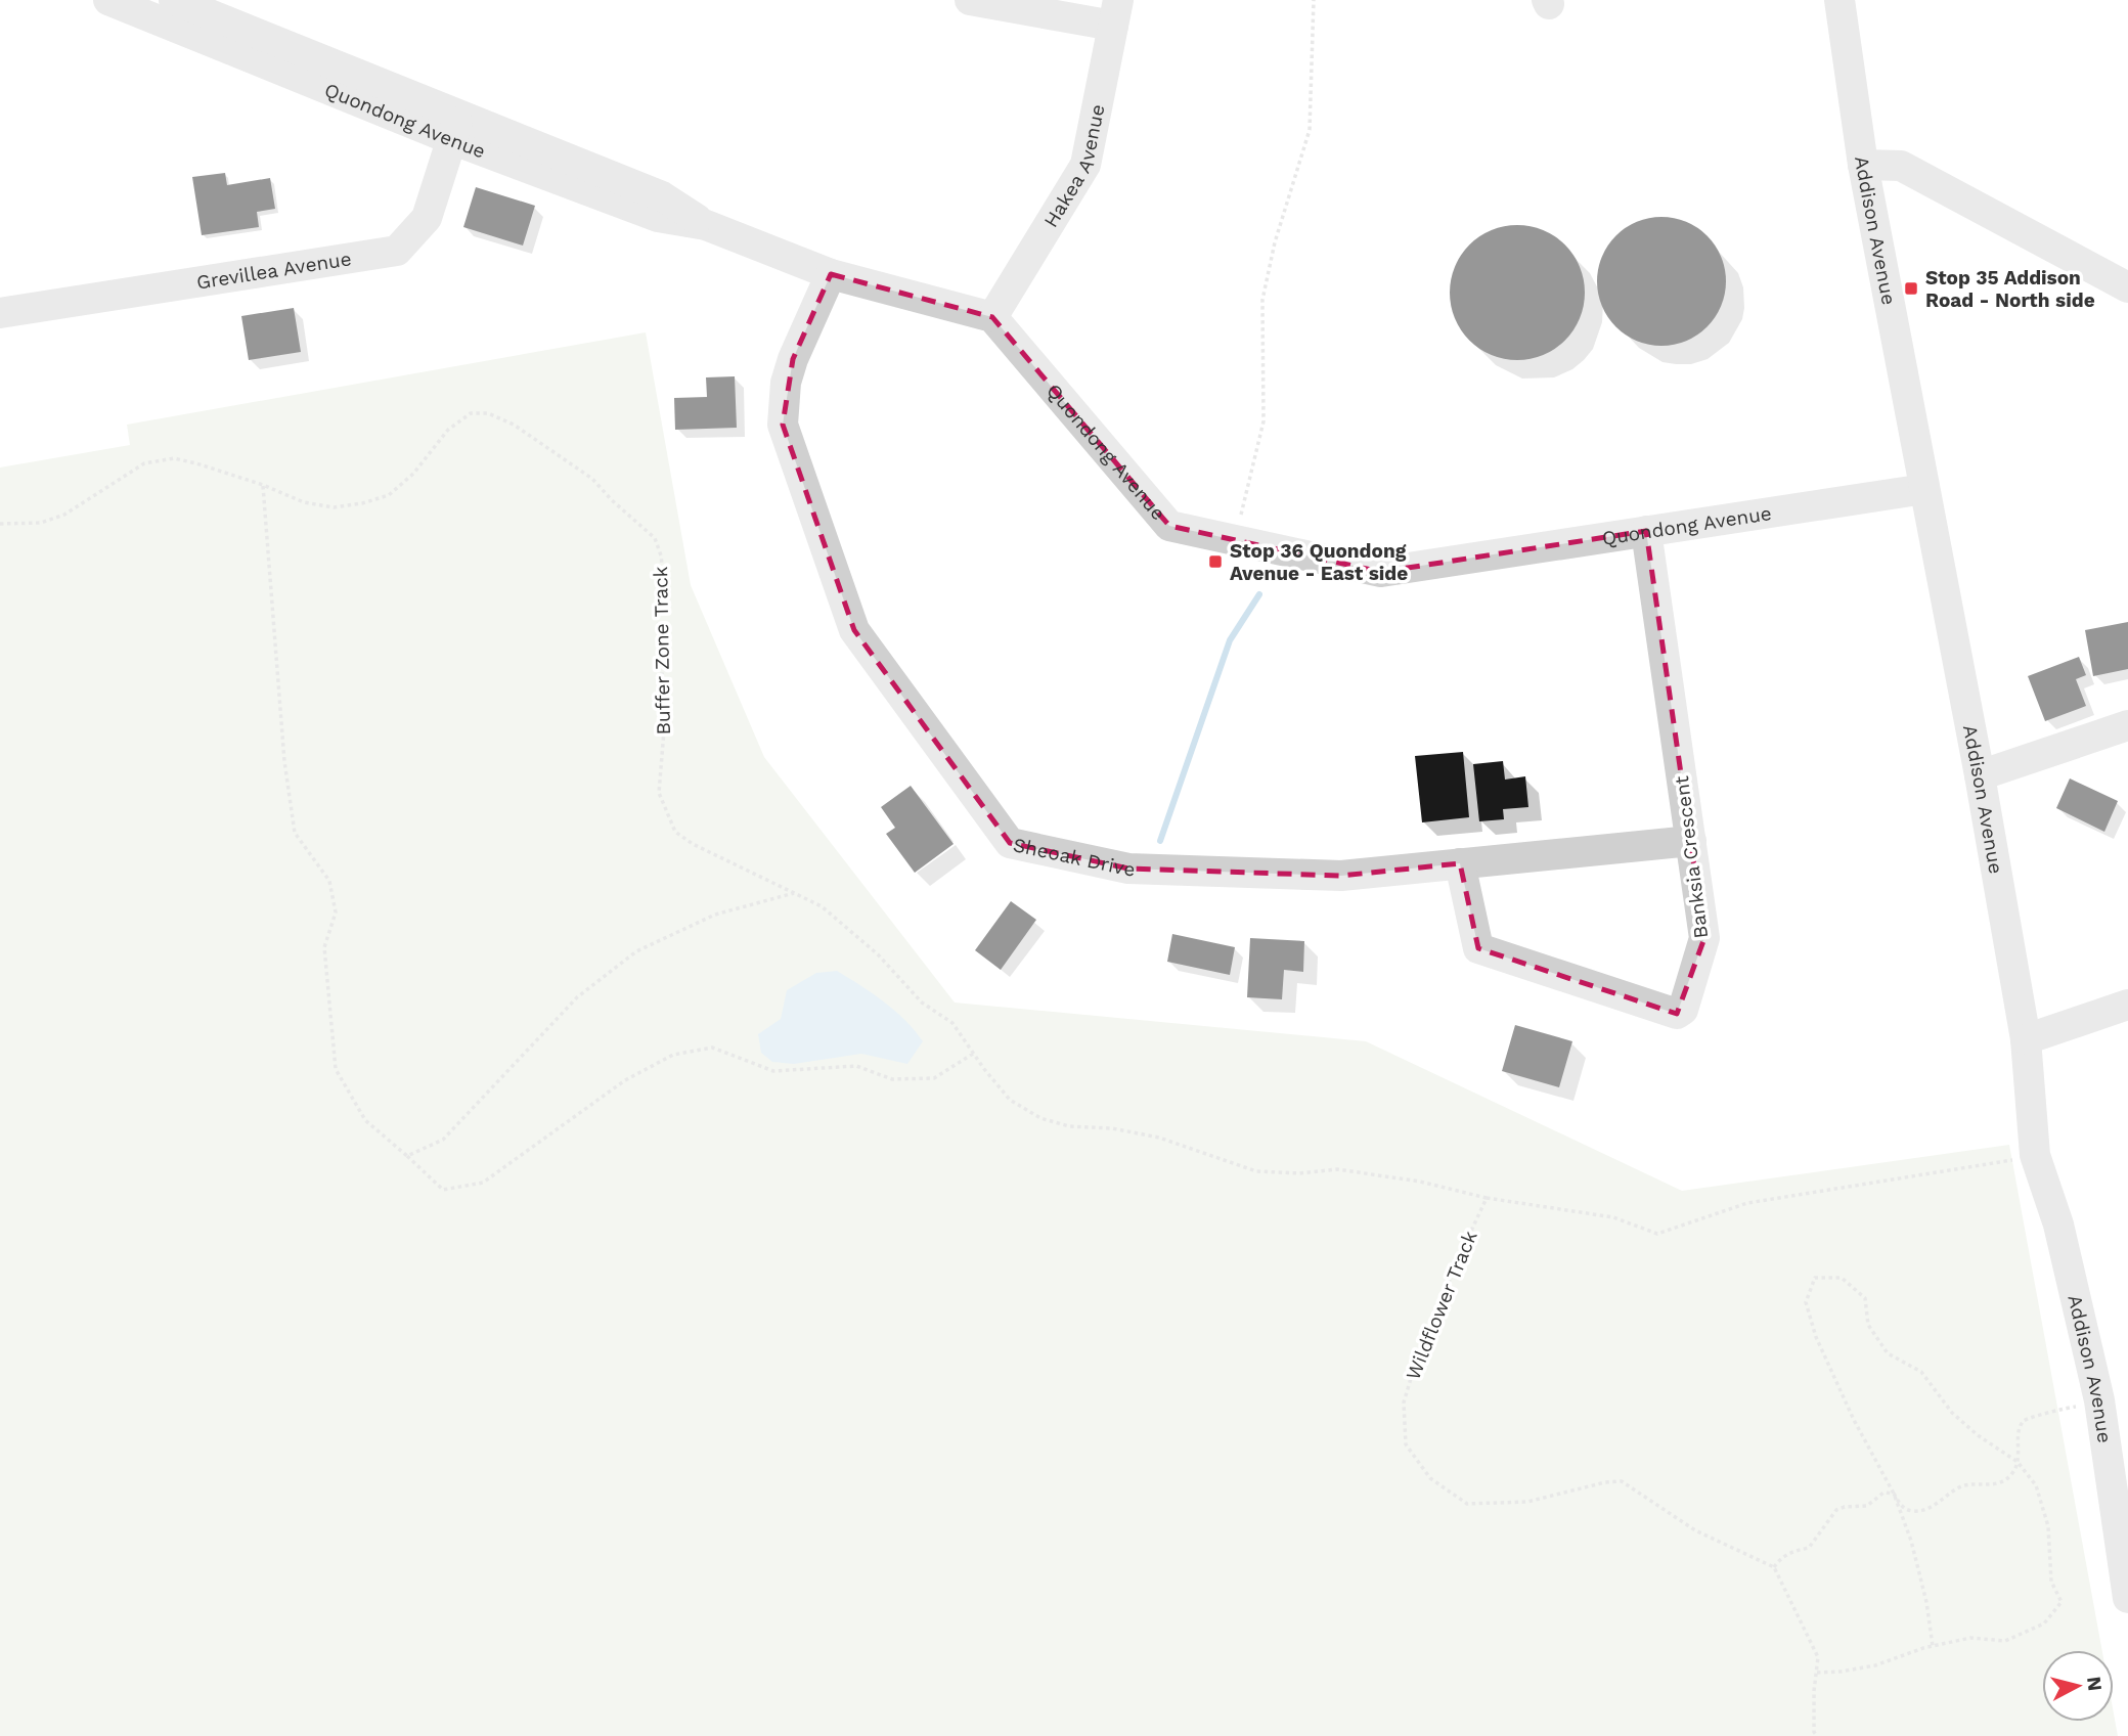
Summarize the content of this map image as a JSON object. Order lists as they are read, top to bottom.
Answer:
{
  "streets": {
    "street": [
      "Quondong Avenue",
      "Hakea Avenue",
      "Addison Avenue",
      "Grevillea Avenue",
      "Sheoak Drive",
      "Banksia Crescent"
    ],
    "path": ["Buffer Zone Track", "Wildflower Track"]
  },
  "crossings": [
    ["Quondong Avenue", "Hakea Avenue"],
    ["Quondong Avenue", "Addison Avenue"],
    ["Quondong Avenue", "Grevillea Avenue"],
    ["Quondong Avenue", "Sheoak Drive"],
    ["Quondong Avenue", "Banksia Crescent"],
    ["Buffer Zone Track", "Wildflower Track"],
    ["Sheoak Drive", "Banksia Crescent"]
  ],
  "places": {
    "transit": ["Stop 35 Addison Road - North side", "Stop 36 Quondong Avenue - East side"]
  },
  "north": "right"
}
